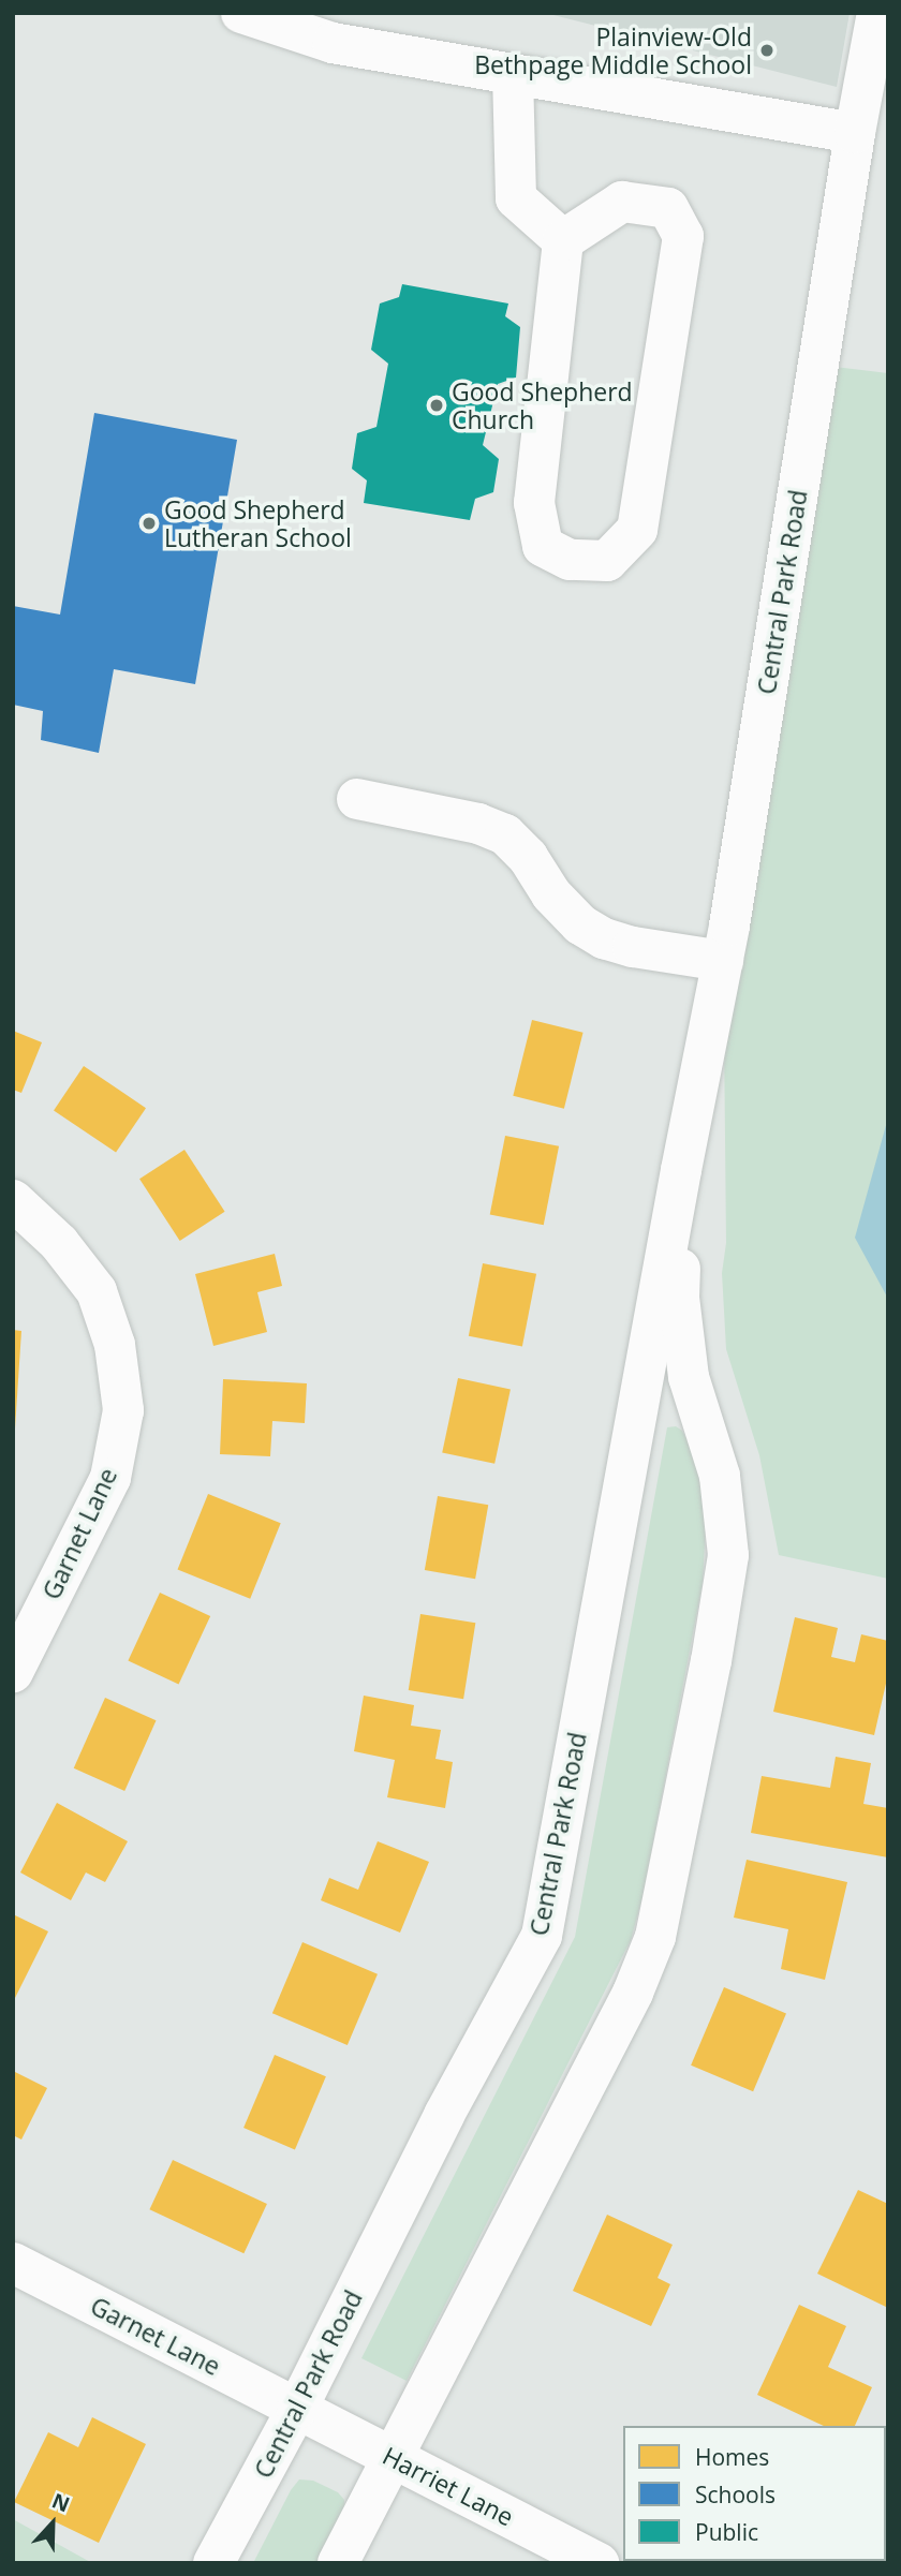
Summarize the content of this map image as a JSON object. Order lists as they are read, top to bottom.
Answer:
{
  "streets": {
    "street": ["Central Park Road", "Garnet Lane", "Harriet Lane"]
  },
  "crossings": [
    ["Central Park Road", "Garnet Lane"],
    ["Central Park Road", "Harriet Lane"],
    ["Garnet Lane", "Harriet Lane"]
  ],
  "places": ["Plainview-Old Bethpage Middle School", "Good Shepherd Church", "Good Shepherd Lutheran School"],
  "legend": ["Homes", "Schools", "Public"],
  "north": "top"
}
